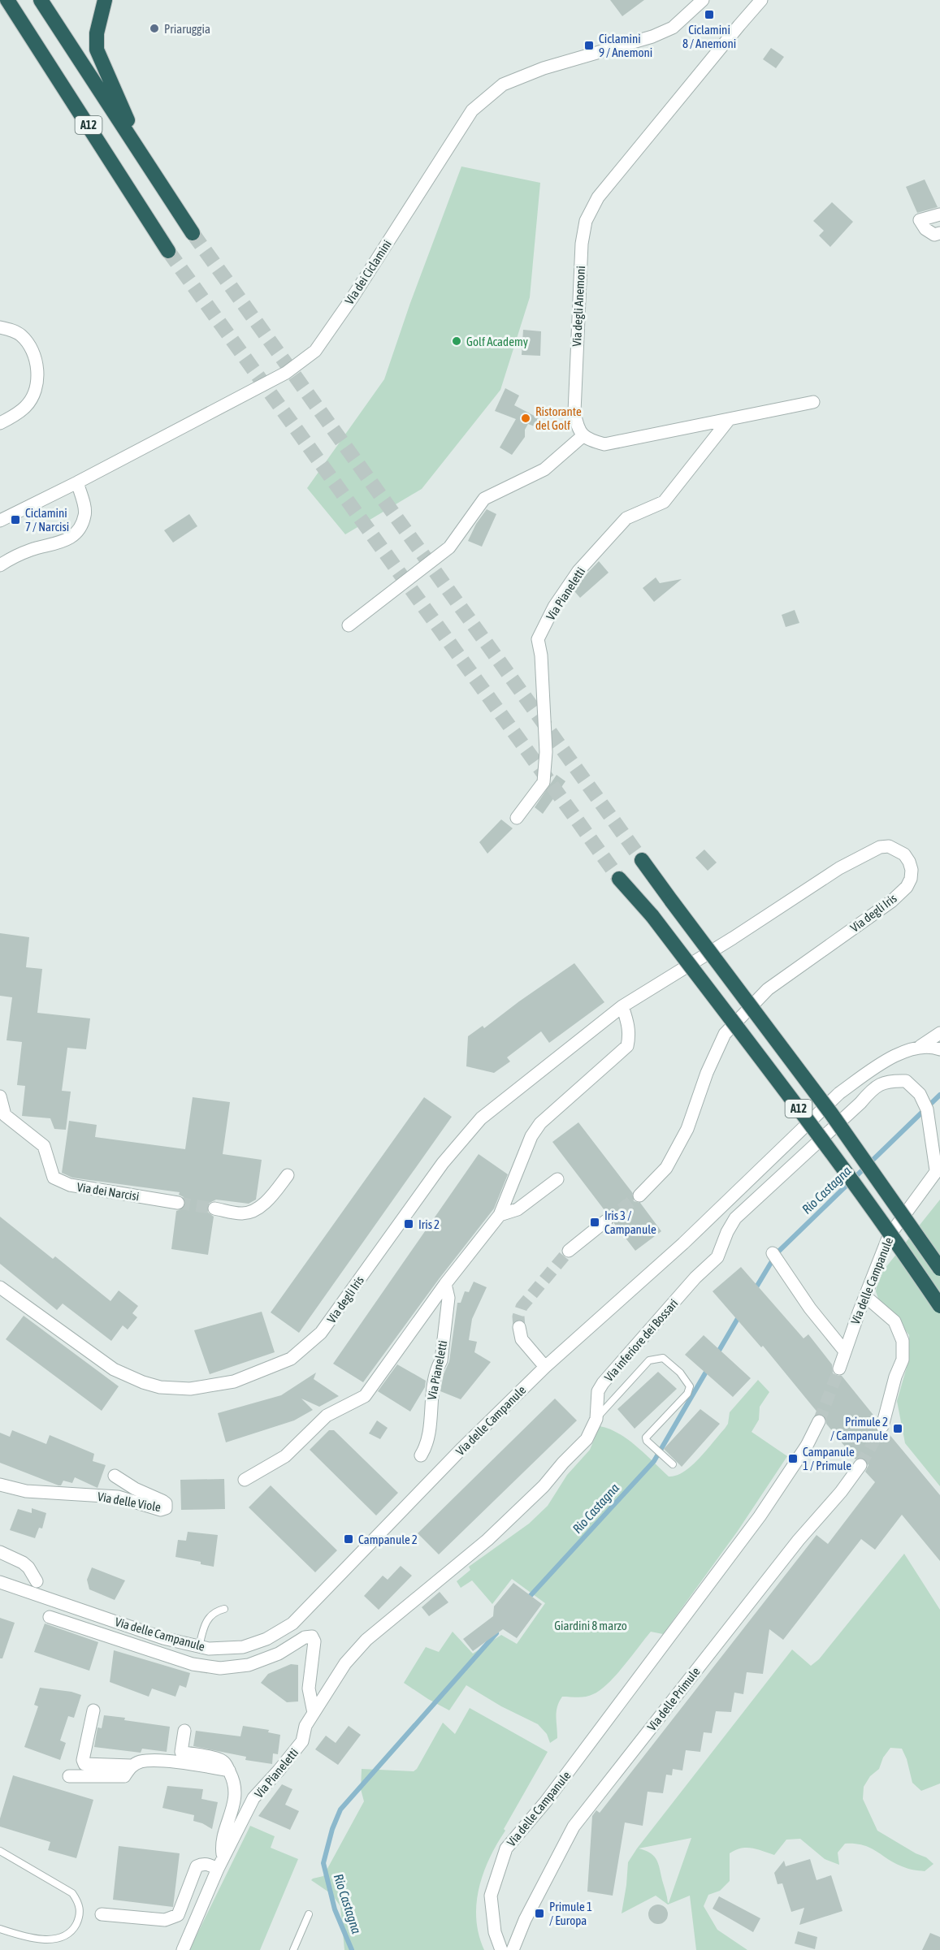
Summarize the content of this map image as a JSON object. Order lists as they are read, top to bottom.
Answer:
{
  "streets": {
    "highway": ["A12"],
    "street": [
      "Via dei Ciclamini",
      "Via degli Anemoni",
      "Via Pianeletti",
      "Via degli Iris",
      "Via dei Narcisi",
      "Via delle Campanule",
      "Via inferiore dei Bossari",
      "Via delle Viole",
      "Via delle Primule"
    ]
  },
  "crossings": [
    ["Via Pianeletti", "Via inferiore dei Bossari"],
    ["Via delle Campanule", "Via inferiore dei Bossari"]
  ],
  "water": ["Rio Castagna"],
  "parks": ["Giardini 8 marzo"],
  "places": {
    "transit": [
      "Ciclamini 8 / Anemoni",
      "Ciclamini 9 / Anemoni",
      "Ciclamini 7 / Narcisi",
      "Iris 3 / Campanule",
      "Iris 2",
      "Primule 2 / Campanule",
      "Campanule 1 / Primule",
      "Campanule 2",
      "Primule 1 / Europa"
    ],
    "other": ["Priaruggia", "Golf Academy", "Ristorante del Golf"]
  }
}
